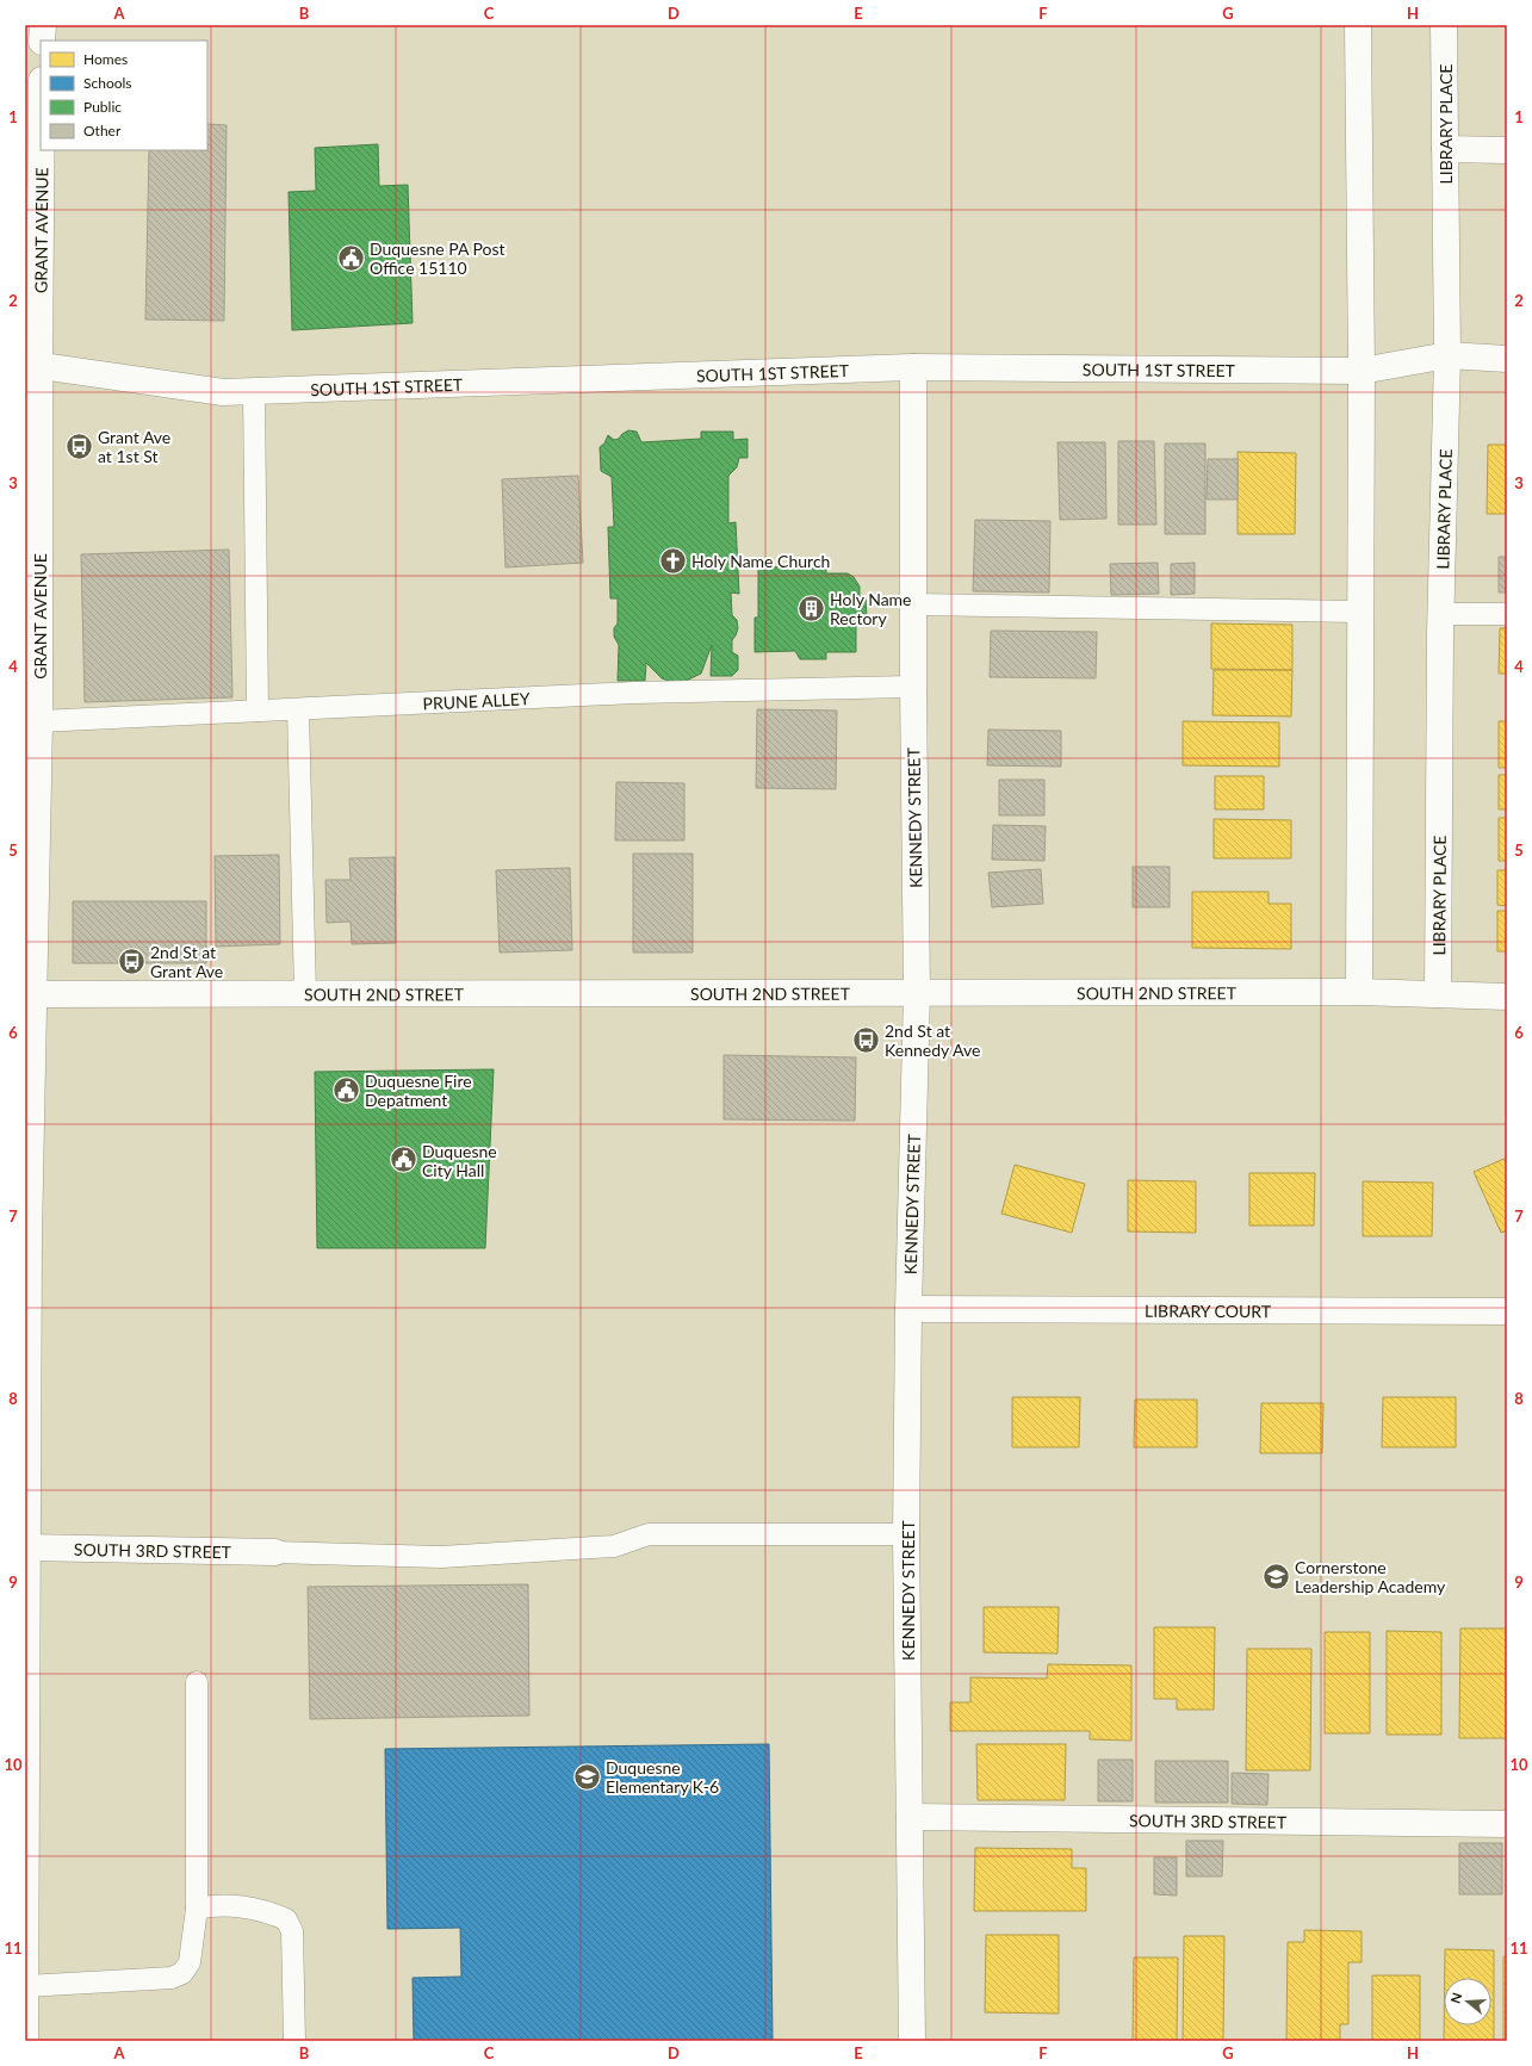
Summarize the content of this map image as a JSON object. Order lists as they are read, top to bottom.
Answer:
{
  "streets": {
    "street": [
      "LIBRARY PLACE",
      "GRANT AVENUE",
      "SOUTH 1ST STREET",
      "KENNEDY STREET",
      "SOUTH 2ND STREET",
      "LIBRARY COURT",
      "SOUTH 3RD STREET"
    ],
    "lane": ["PRUNE ALLEY"]
  },
  "crossings": [
    ["LIBRARY PLACE", "SOUTH 1ST STREET"],
    ["LIBRARY PLACE", "SOUTH 2ND STREET"],
    ["GRANT AVENUE", "SOUTH 1ST STREET"],
    ["GRANT AVENUE", "PRUNE ALLEY"],
    ["GRANT AVENUE", "SOUTH 2ND STREET"],
    ["GRANT AVENUE", "SOUTH 3RD STREET"],
    ["SOUTH 1ST STREET", "KENNEDY STREET"],
    ["PRUNE ALLEY", "KENNEDY STREET"],
    ["KENNEDY STREET", "SOUTH 2ND STREET"],
    ["KENNEDY STREET", "LIBRARY COURT"],
    ["KENNEDY STREET", "SOUTH 3RD STREET"]
  ],
  "places": {
    "public building": ["Duquesne PA Post Office 15110", "Duquesne Fire Depatment", "Duquesne City Hall"],
    "bus stop": ["Grant Ave at 1st St", "2nd St at Grant Ave", "2nd St at Kennedy Ave"],
    "church": ["Holy Name Church"],
    "building": ["Holy Name Rectory"],
    "school or university": ["Cornerstone Leadership Academy", "Duquesne Elementary K-6"]
  },
  "legend": [
    "Homes",
    "Schools",
    "Public",
    "Other"
  ],
  "north": "left",
  "grid": {
    "columns": [
      "A",
      "B",
      "C",
      "D",
      "E",
      "F",
      "G",
      "H"
    ],
    "rows": [
      "1",
      "2",
      "3",
      "4",
      "5",
      "6",
      "7",
      "8",
      "9",
      "10",
      "11"
    ]
  }
}
